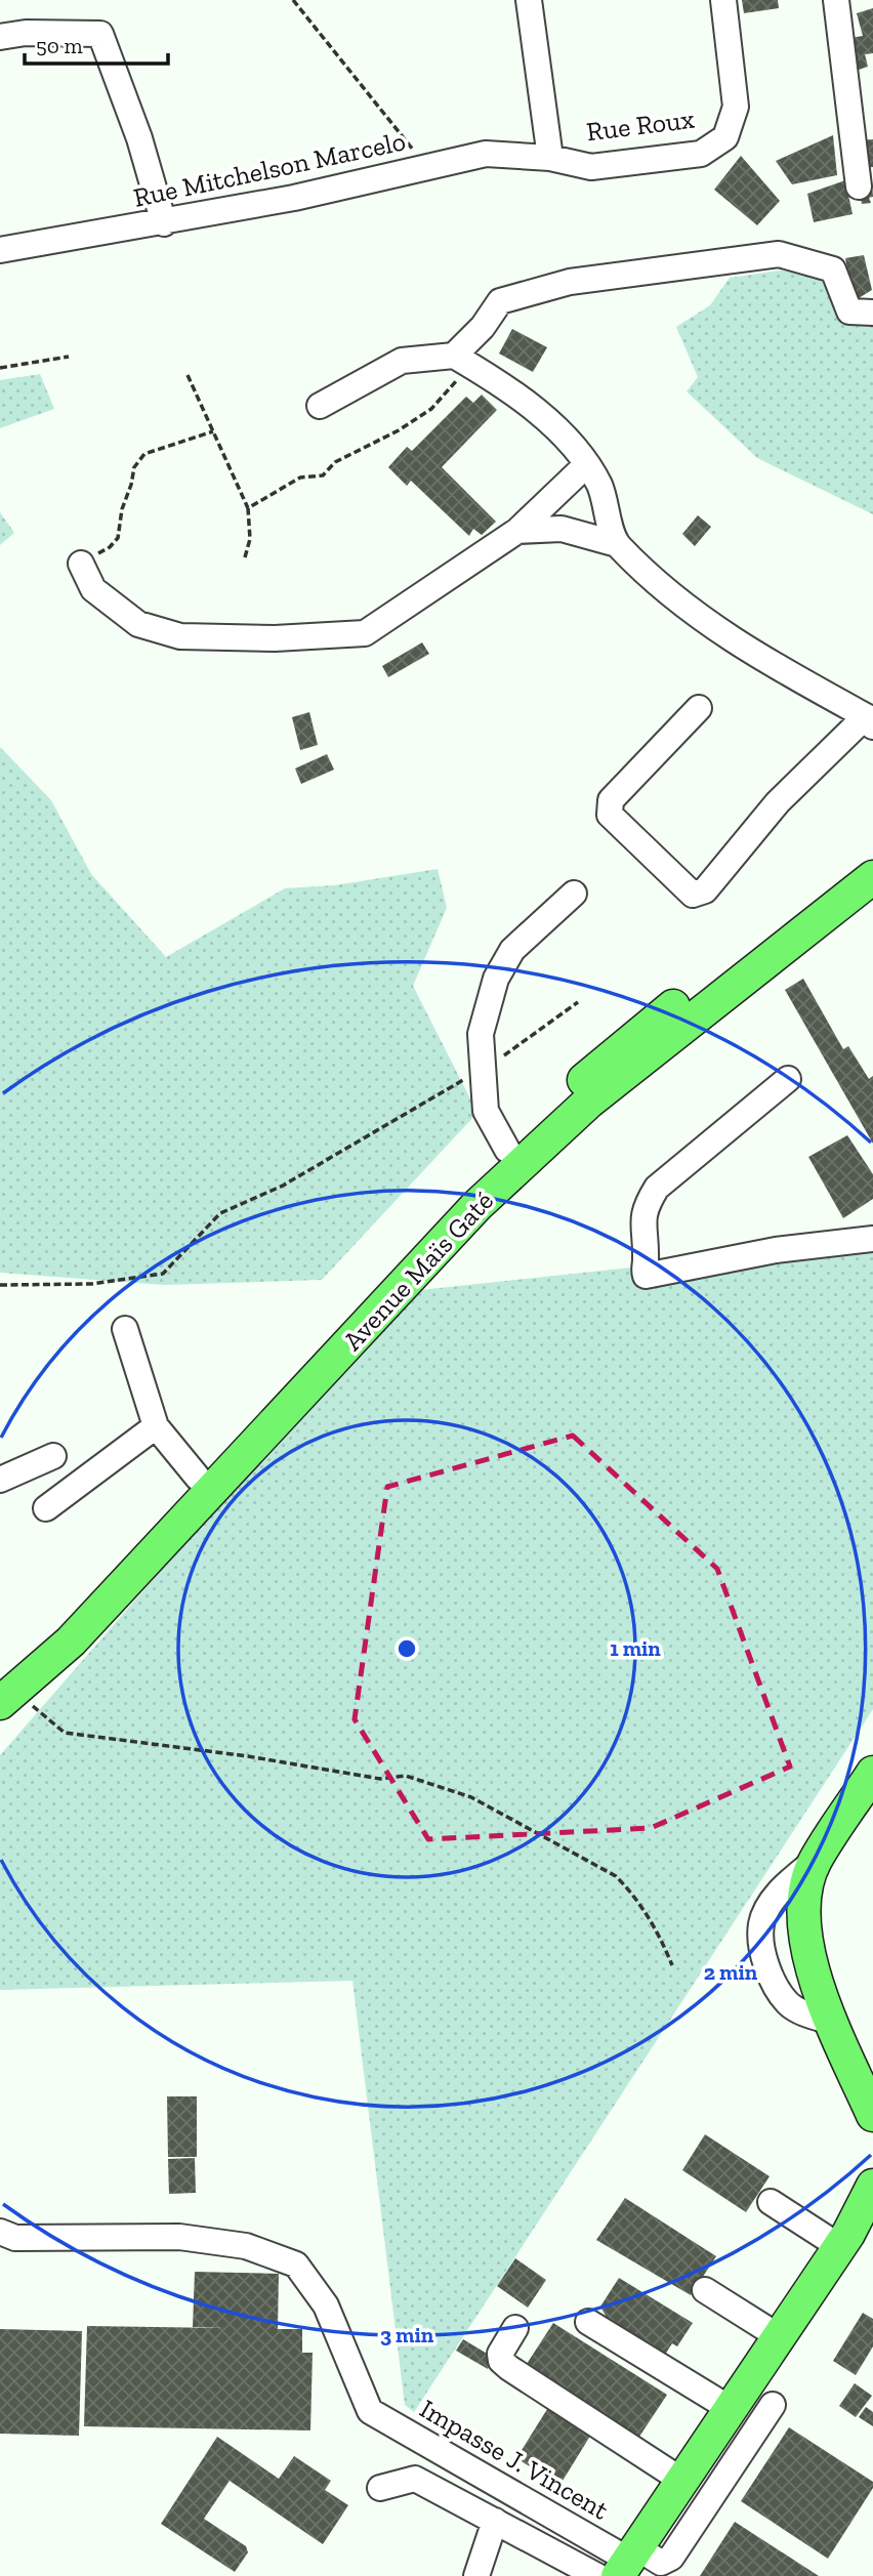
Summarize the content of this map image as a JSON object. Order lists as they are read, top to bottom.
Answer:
{
  "streets": {
    "main road": ["Avenue Maïs Gaté"],
    "street": ["Rue Roux", "Rue Mitchelson Marcelo", "Impasse J. Vincent"]
  },
  "crossings": [
    ["Rue Roux", "Rue Mitchelson Marcelo"]
  ],
  "scale_bar": "50 m",
  "rings": ["1 min", "2 min", "3 min"]
}
